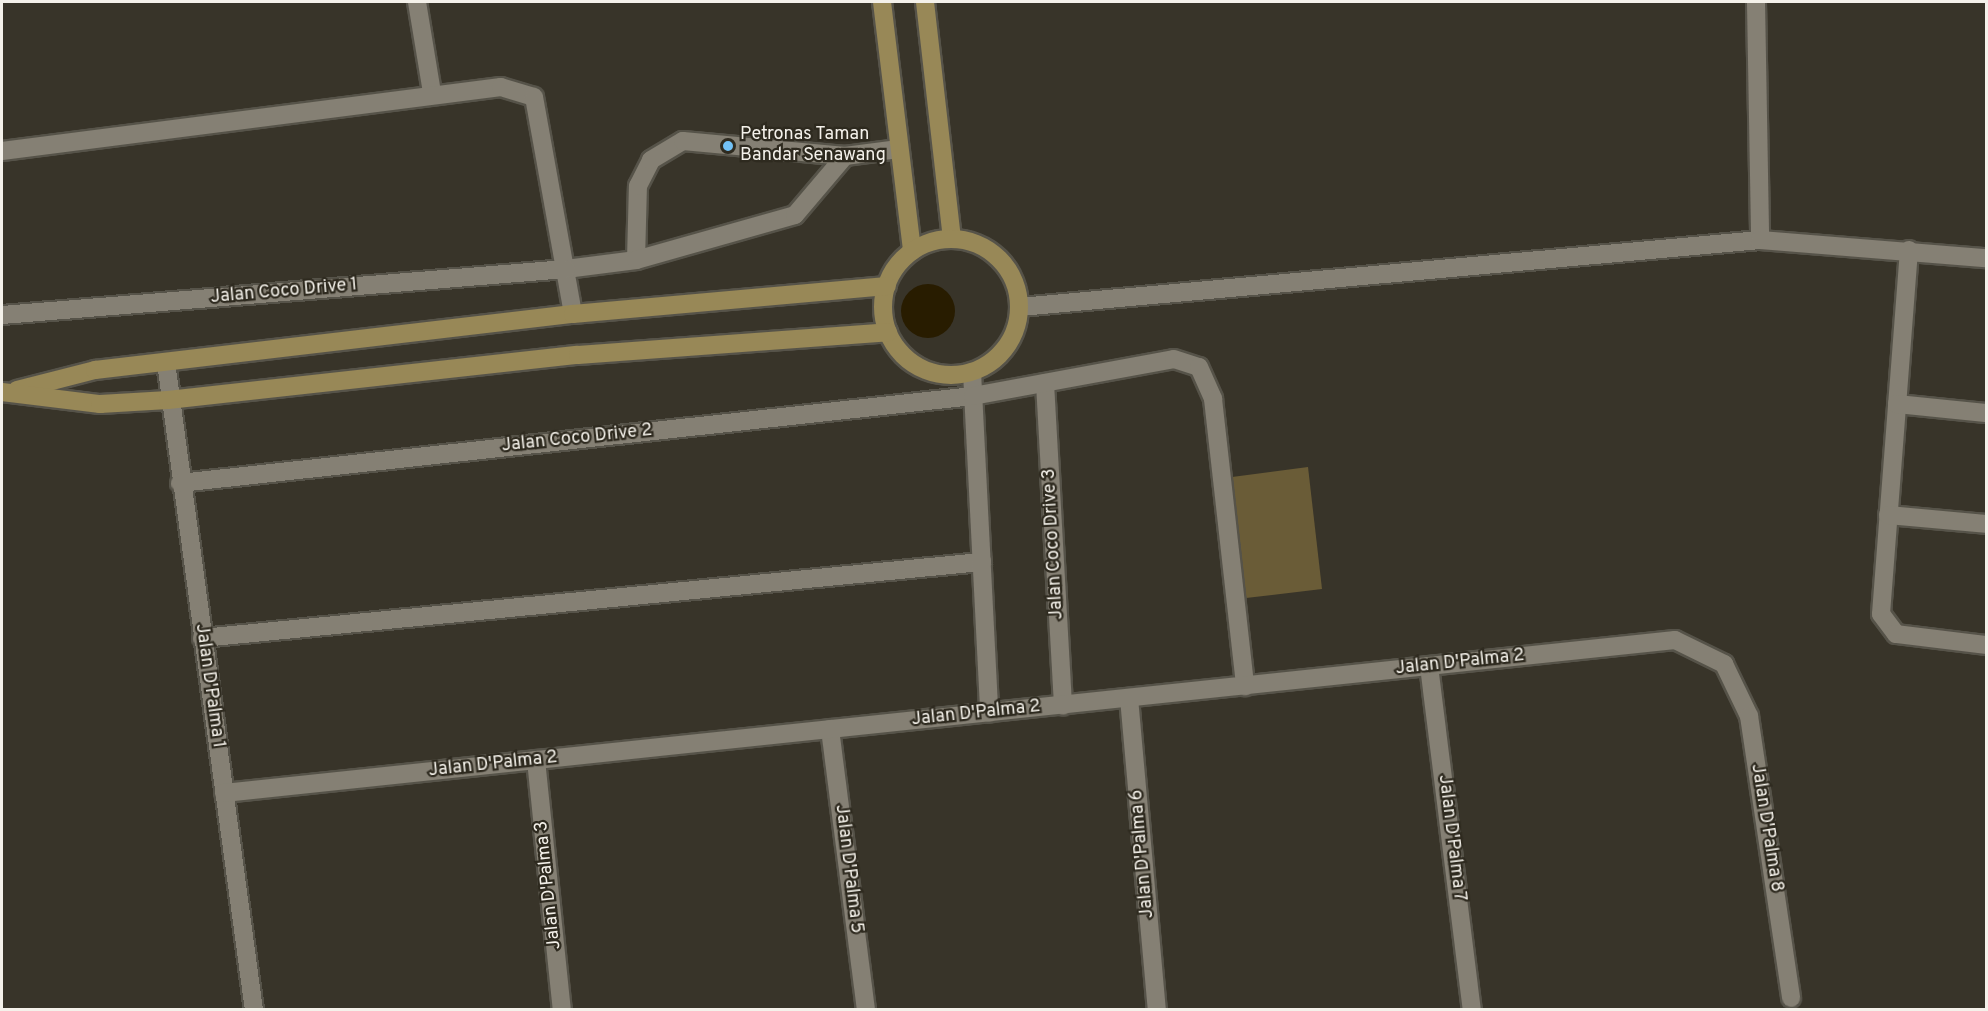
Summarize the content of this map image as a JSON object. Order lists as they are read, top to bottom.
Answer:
{
  "streets": {
    "street": [
      "Jalan Coco Drive 1",
      "Jalan Coco Drive 2",
      "Jalan Coco Drive 3",
      "Jalan D'Palma 2",
      "Jalan D'Palma 1",
      "Jalan D'Palma 8",
      "Jalan D'Palma 7",
      "Jalan D'Palma 6",
      "Jalan D'Palma 5",
      "Jalan D'Palma 3"
    ]
  },
  "crossings": [
    ["Jalan Coco Drive 2", "Jalan Coco Drive 3"],
    ["Jalan Coco Drive 2", "Jalan D'Palma 2"],
    ["Jalan Coco Drive 2", "Jalan D'Palma 1"],
    ["Jalan Coco Drive 3", "Jalan D'Palma 2"],
    ["Jalan D'Palma 2", "Jalan D'Palma 1"],
    ["Jalan D'Palma 2", "Jalan D'Palma 8"],
    ["Jalan D'Palma 2", "Jalan D'Palma 7"],
    ["Jalan D'Palma 2", "Jalan D'Palma 6"],
    ["Jalan D'Palma 2", "Jalan D'Palma 5"],
    ["Jalan D'Palma 2", "Jalan D'Palma 3"]
  ],
  "places": ["Petronas Taman Bandar Senawang"]
}
